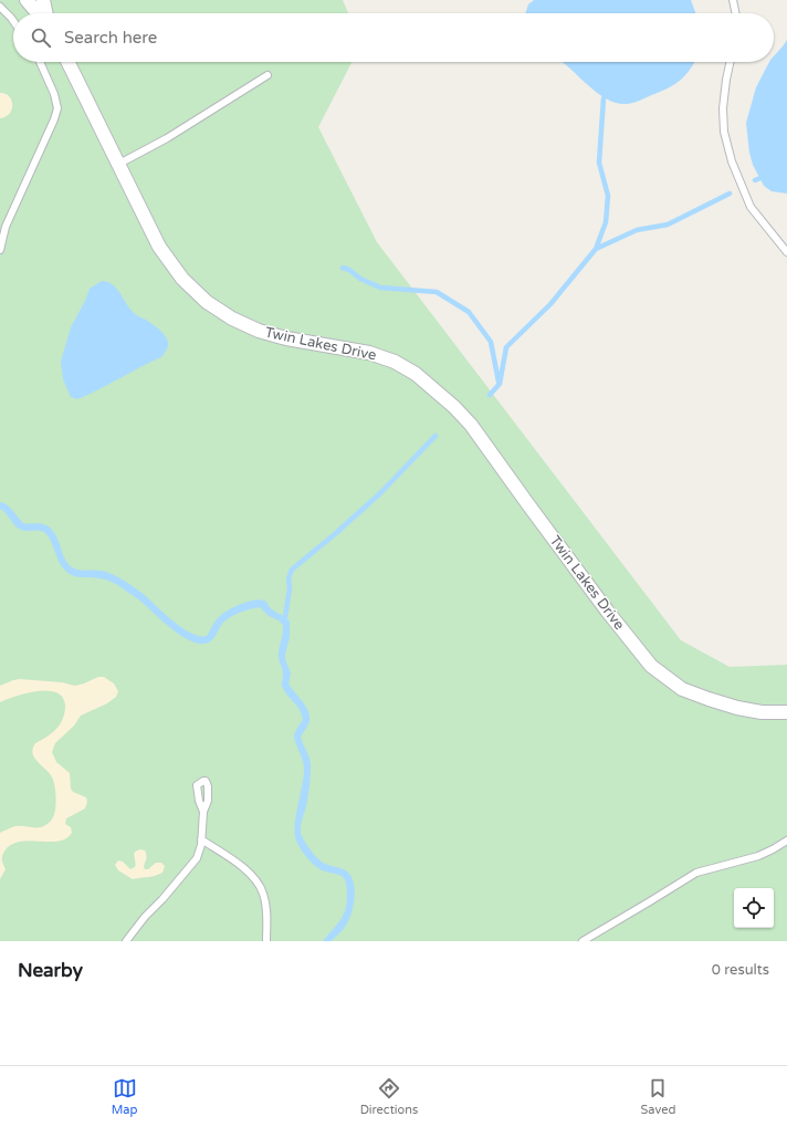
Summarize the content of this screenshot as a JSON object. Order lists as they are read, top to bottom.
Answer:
{
  "streets": {
    "street": ["Twin Lakes Drive"]
  },
  "page": {
    "search": "Search here",
    "heading": ["Nearby", "0 results"],
    "nav": ["Map", "Directions", "Saved"]
  }
}
